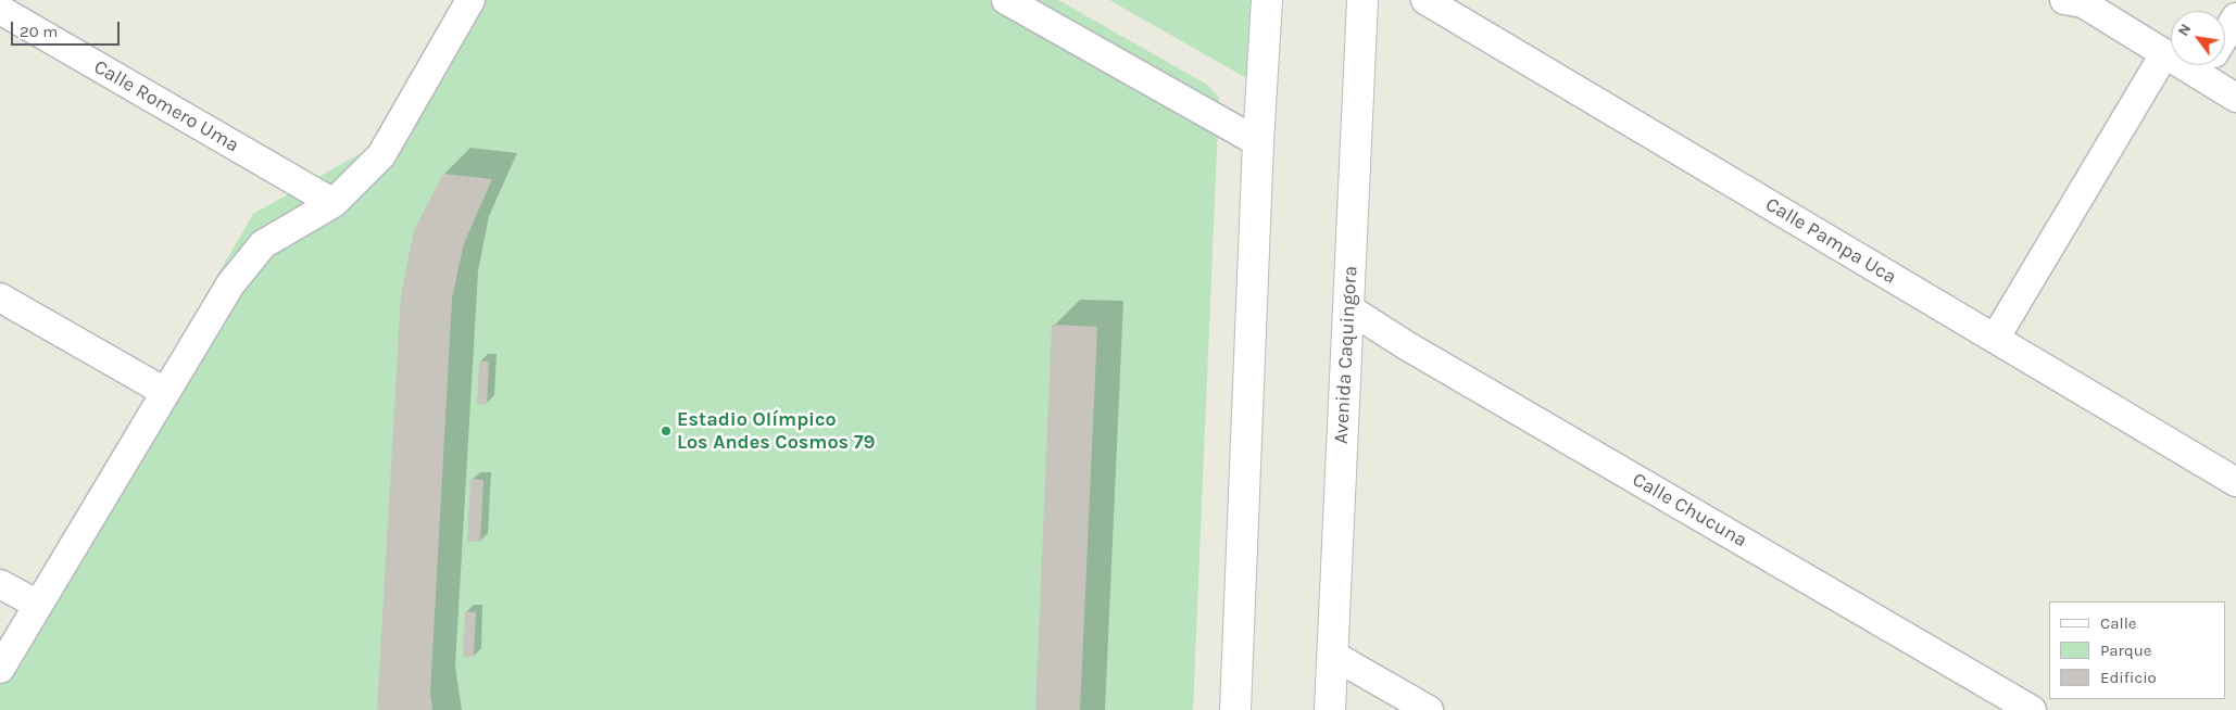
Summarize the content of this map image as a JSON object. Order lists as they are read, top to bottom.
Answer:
{
  "streets": {
    "street": [
      "Calle Romero Uma",
      "Calle Pampa Uca",
      "Avenida Caquingora",
      "Calle Chucuna"
    ]
  },
  "crossings": [
    ["Avenida Caquingora", "Calle Chucuna"]
  ],
  "places": ["Estadio Olímpico Los Andes Cosmos 79"],
  "legend": ["Calle", "Parque", "Edificio"],
  "scale_bar": "20 m",
  "north": "top left"
}
